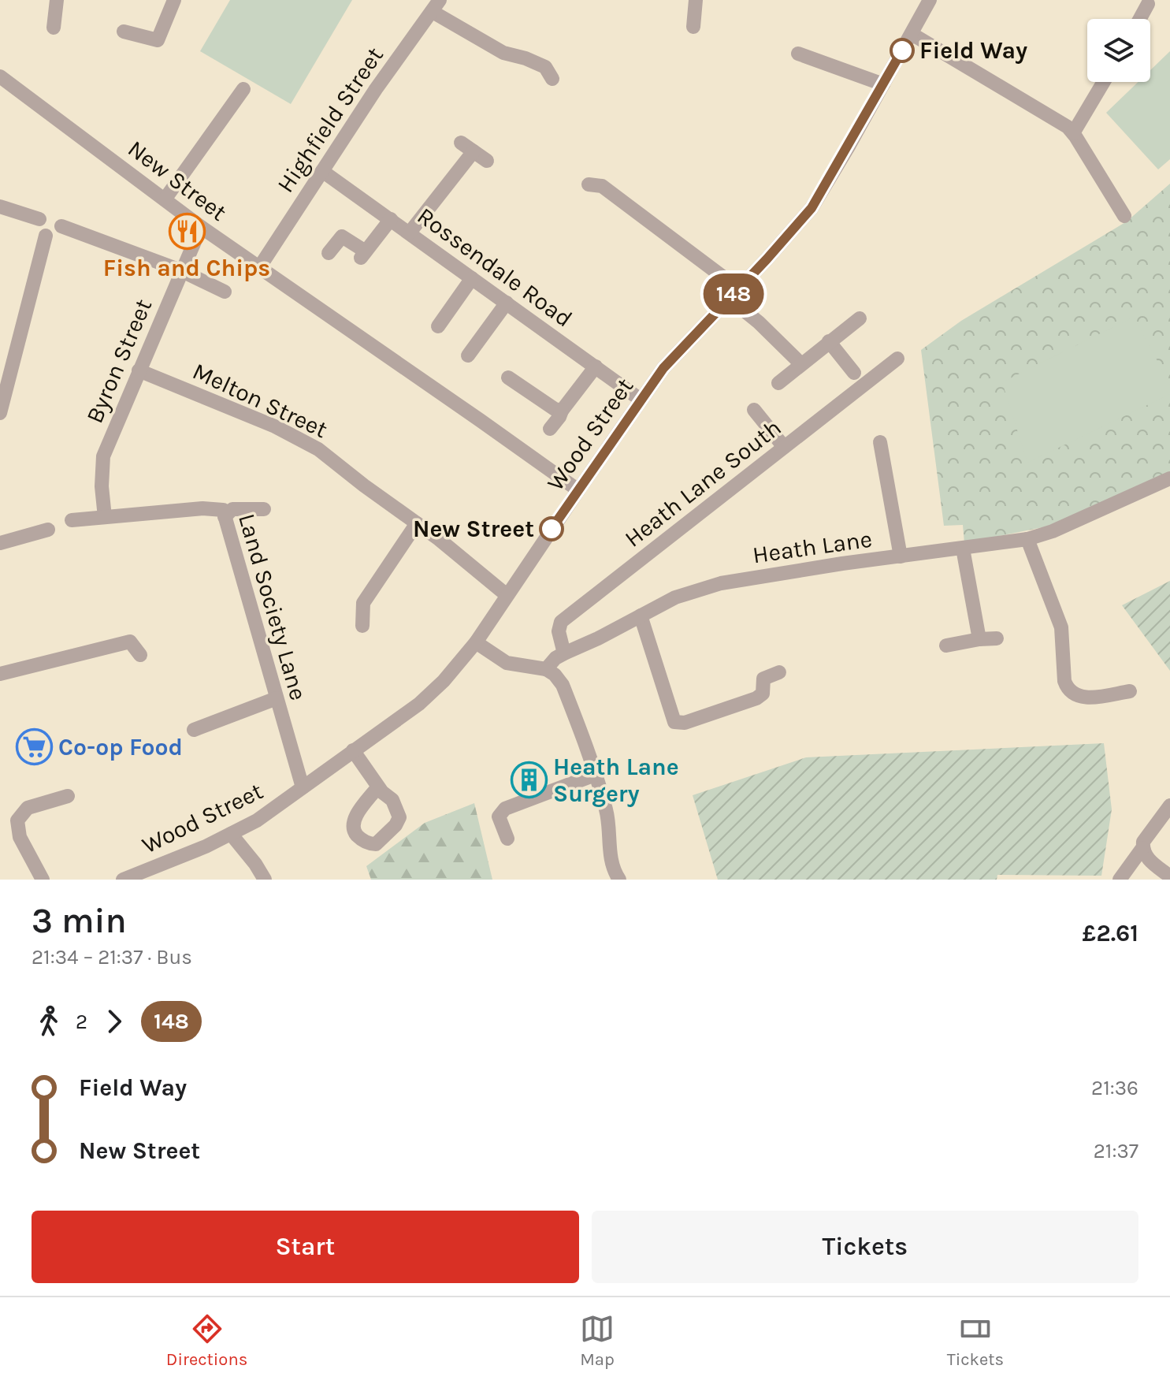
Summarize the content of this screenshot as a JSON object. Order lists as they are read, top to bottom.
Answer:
{
  "streets": {
    "street": [
      "Highfield Street",
      "New Street",
      "Rossendale Road",
      "Byron Street",
      "Melton Street",
      "Wood Street",
      "Heath Lane South",
      "Heath Lane",
      "Land Society Lane"
    ]
  },
  "crossings": [
    ["Highfield Street", "New Street"],
    ["Highfield Street", "Rossendale Road"],
    ["New Street", "Byron Street"],
    ["New Street", "Wood Street"],
    ["Rossendale Road", "Wood Street"],
    ["Byron Street", "Melton Street"],
    ["Byron Street", "Land Society Lane"],
    ["Melton Street", "Wood Street"],
    ["Wood Street", "Land Society Lane"],
    ["Heath Lane South", "Heath Lane"]
  ],
  "places": {
    "other": ["Field Way", "New Street"],
    "restaurant": ["Fish and Chips"],
    "supermarket": ["Co-op Food"],
    "building": ["Heath Lane Surgery"]
  },
  "lines": ["bus line 148"],
  "page": {
    "on_map": "148",
    "heading": ["3 min", "21:34 – 21:37 · Bus", "£2.61"],
    "legs": ["2", "148"],
    "list": [
      {
        "name": "Field Way",
        "value": "21:36"
      },
      {
        "name": "New Street",
        "value": "21:37"
      }
    ],
    "buttons": ["Start", "Tickets"],
    "tabs": ["Directions", "Map", "Tickets"]
  }
}
